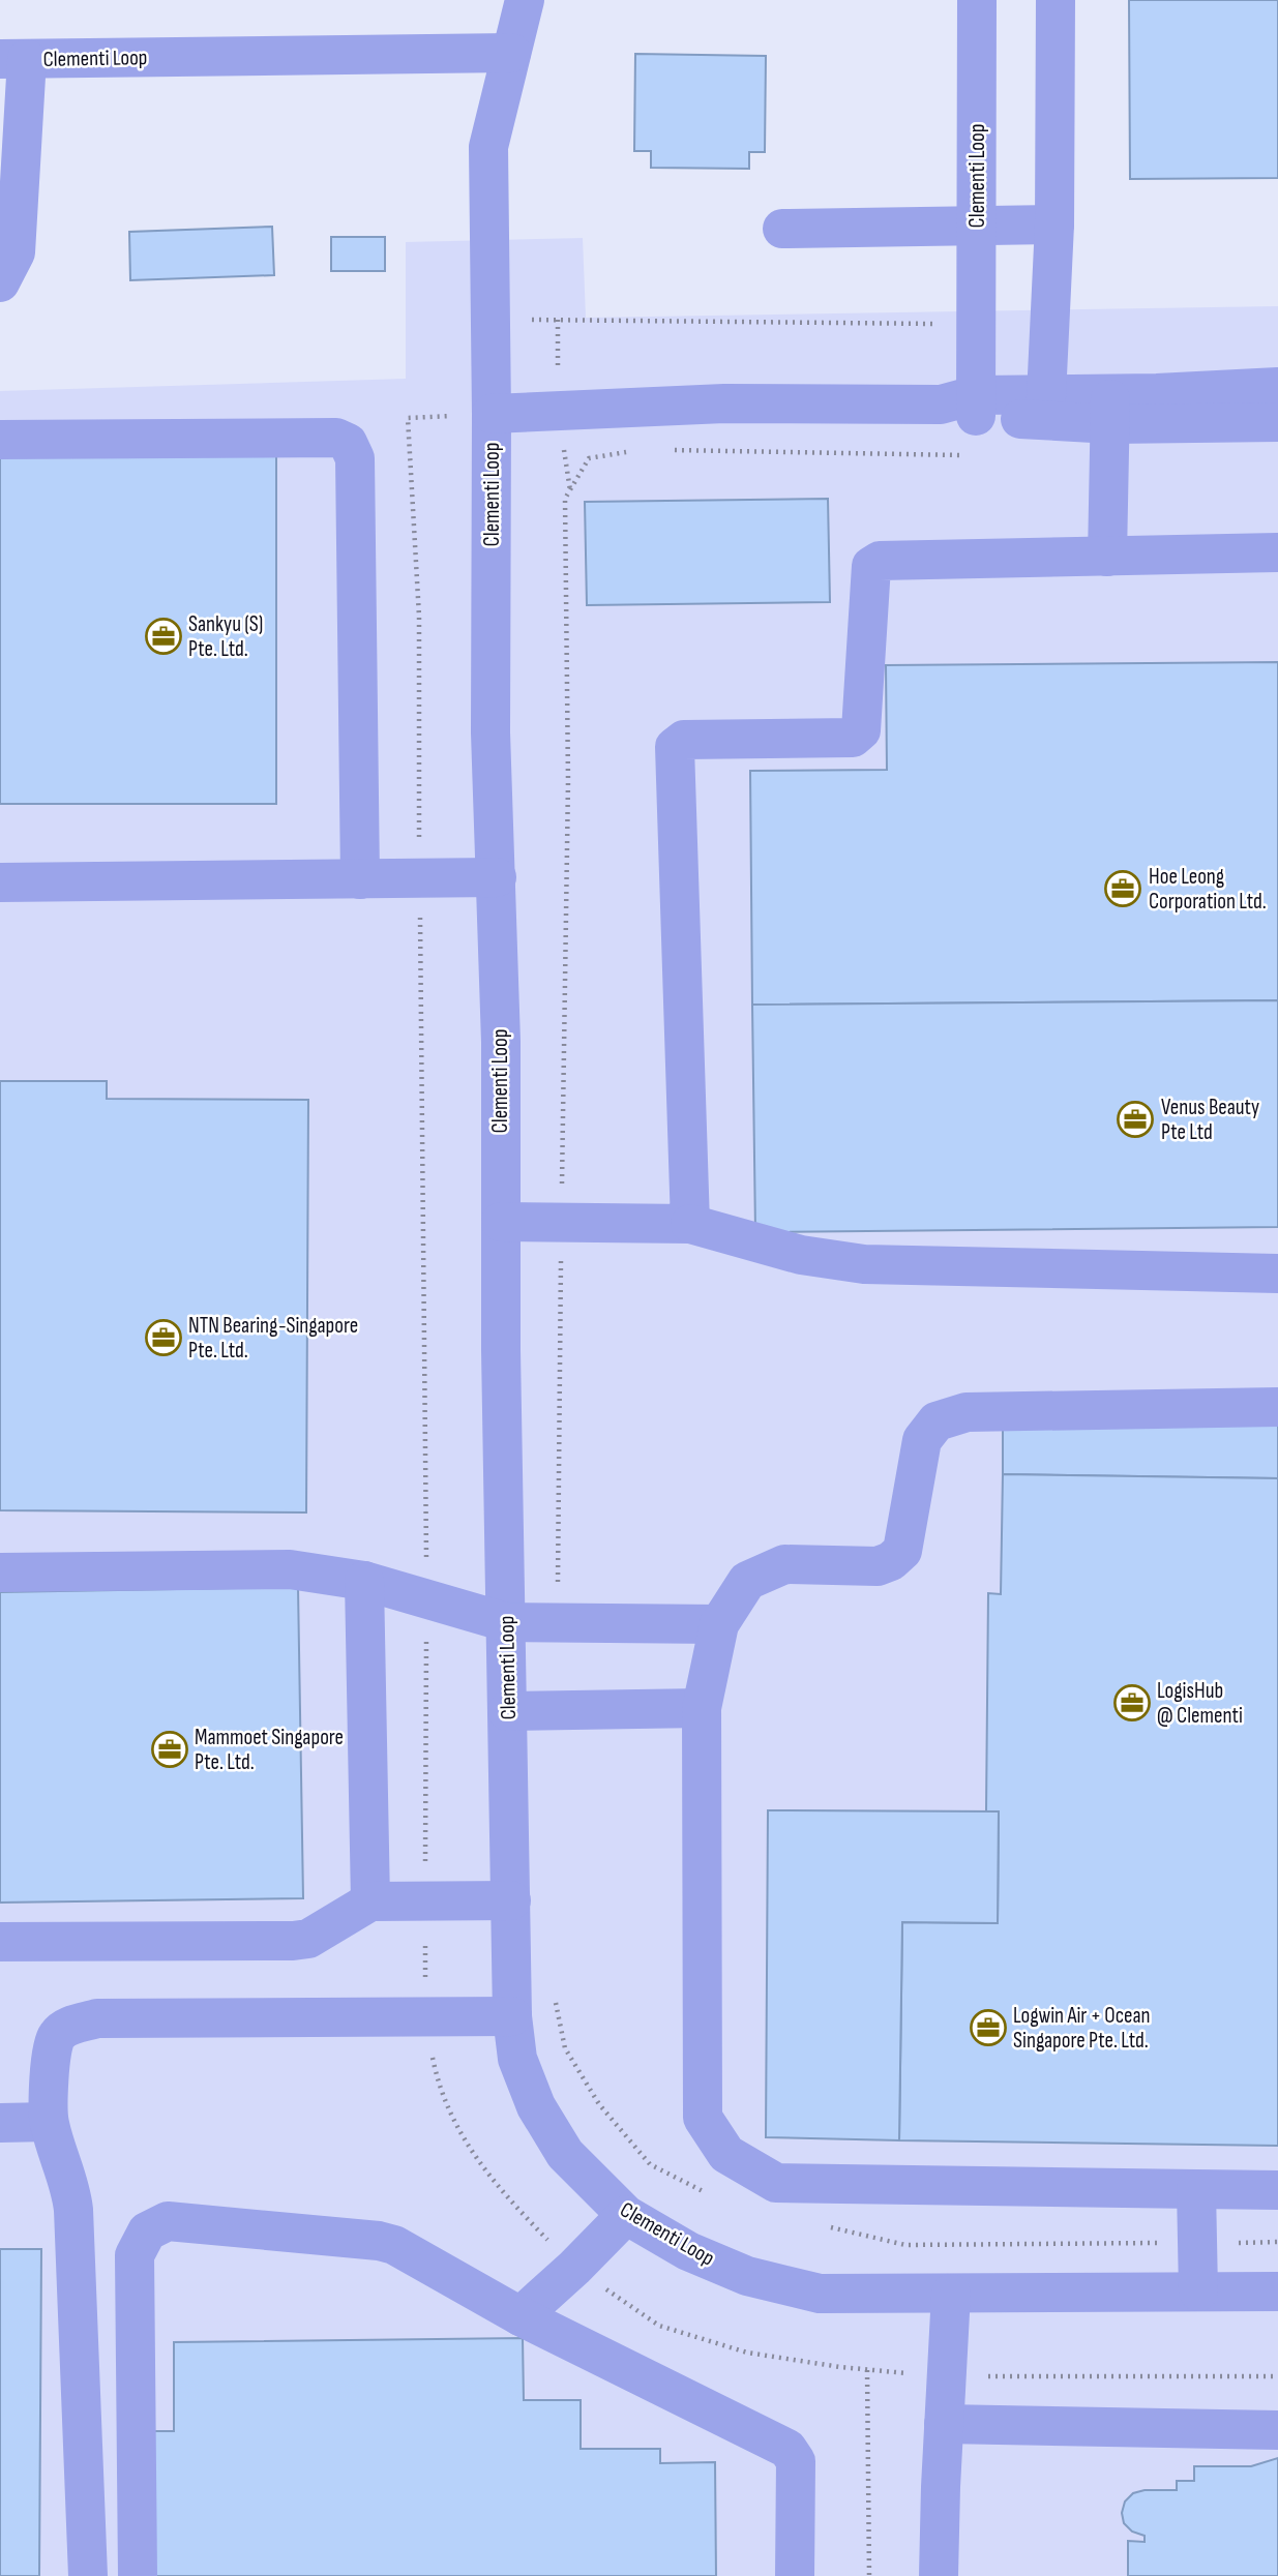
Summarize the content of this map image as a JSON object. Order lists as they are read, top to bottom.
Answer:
{
  "streets": {
    "street": ["Clementi Loop"]
  },
  "places": {
    "office": [
      "Sankyu (S) Pte. Ltd.",
      "Hoe Leong Corporation Ltd.",
      "Venus Beauty Pte Ltd",
      "NTN Bearing-Singapore Pte. Ltd.",
      "LogisHub @ Clementi",
      "Mammoet Singapore Pte. Ltd.",
      "Logwin Air + Ocean Singapore Pte. Ltd."
    ]
  }
}
